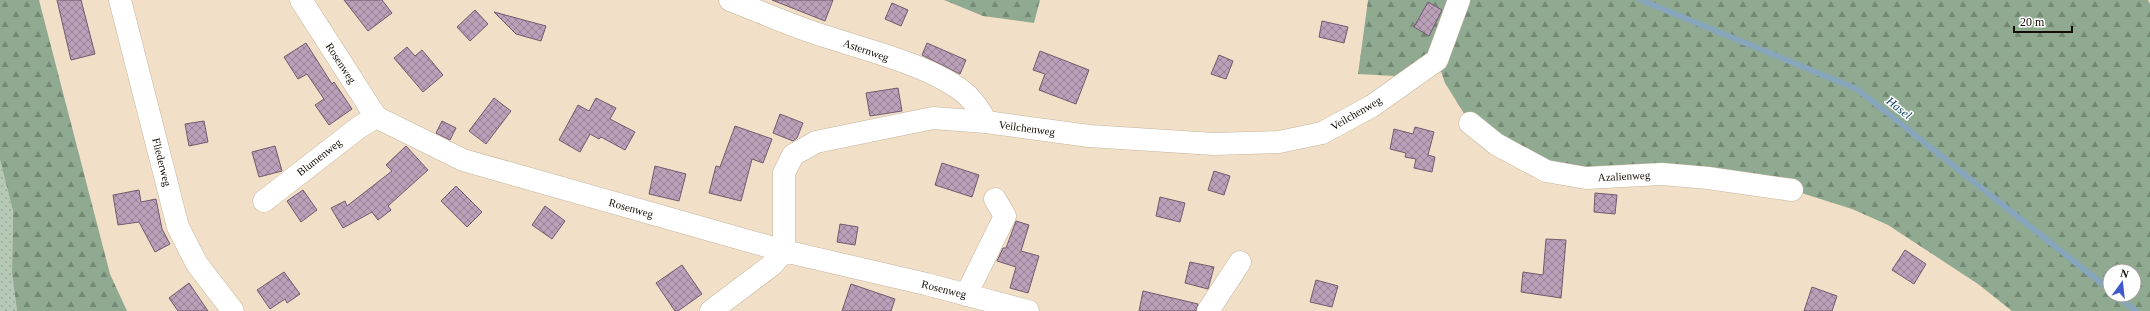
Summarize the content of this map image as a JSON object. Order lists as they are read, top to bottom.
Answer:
{
  "streets": {
    "street": [
      "Asternweg",
      "Rosenweg",
      "Veilchenweg",
      "Blumenweg",
      "Fliederweg",
      "Azalienweg"
    ]
  },
  "crossings": [
    ["Asternweg", "Veilchenweg"],
    ["Rosenweg", "Veilchenweg"],
    ["Rosenweg", "Blumenweg"]
  ],
  "water": ["Hasel"],
  "scale_bar": "20 m",
  "north": "top"
}
